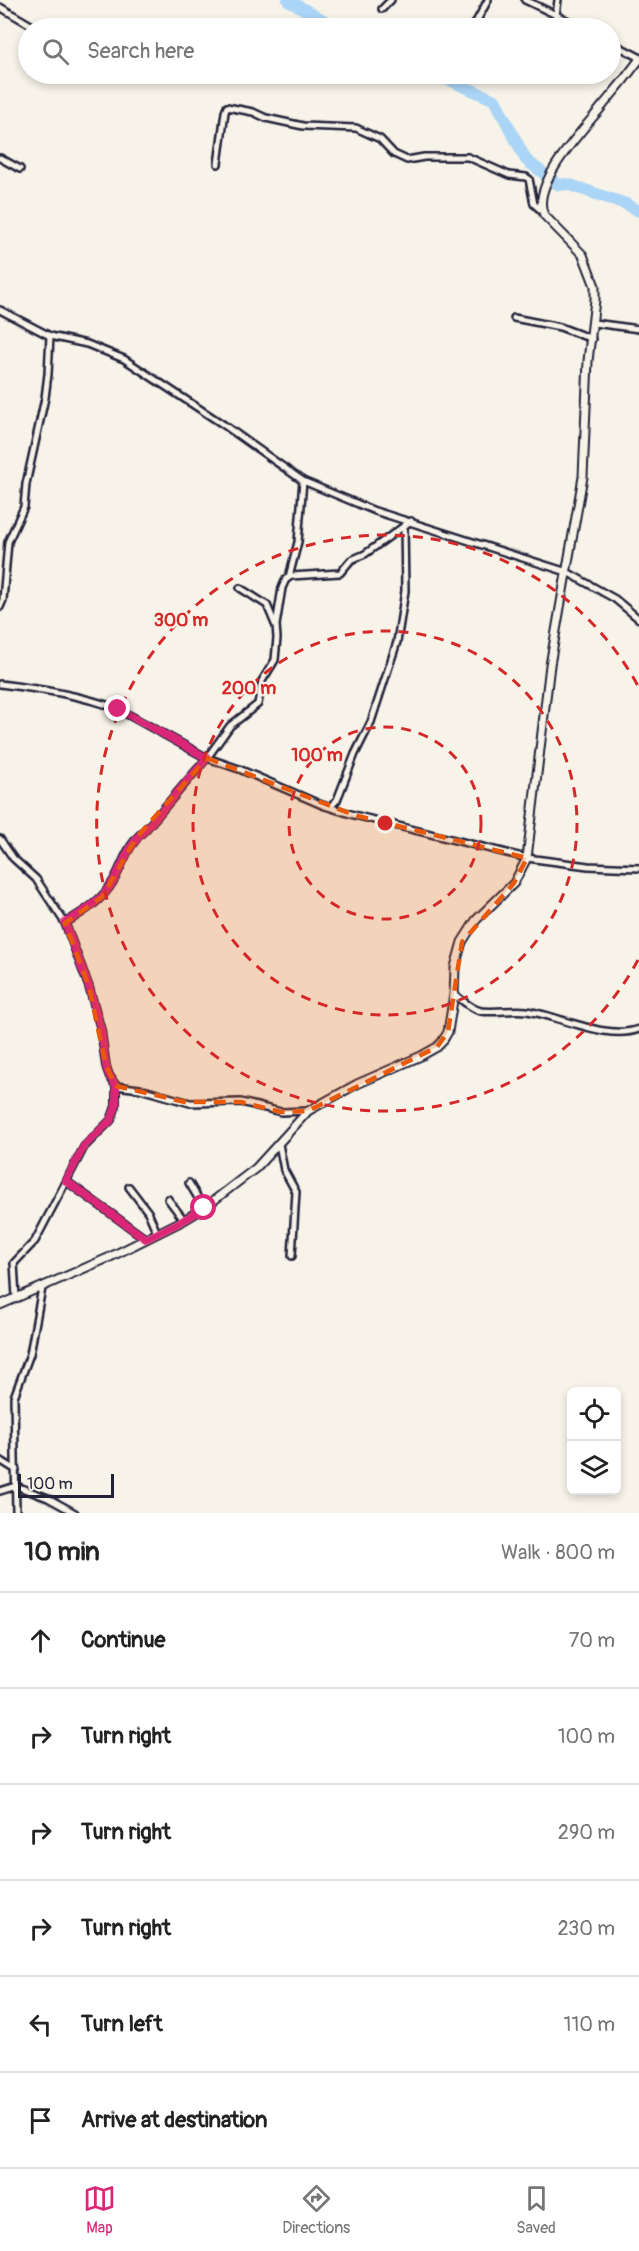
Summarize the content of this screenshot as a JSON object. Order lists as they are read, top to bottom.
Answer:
{
  "scale_bar": "100 m",
  "page": {
    "search": "Search here",
    "scale": "100 m",
    "heading": ["10 min", "Walk · 800 m"],
    "list": [
      ["Continue", "70 m"],
      ["Turn right", "100 m"],
      ["Turn right", "290 m"],
      ["Turn right", "230 m"],
      ["Turn left", "110 m"],
      "Arrive at destination"
    ],
    "nav": ["Map", "Directions", "Saved"]
  },
  "rings": ["300 m", "200 m", "100 m"]
}
